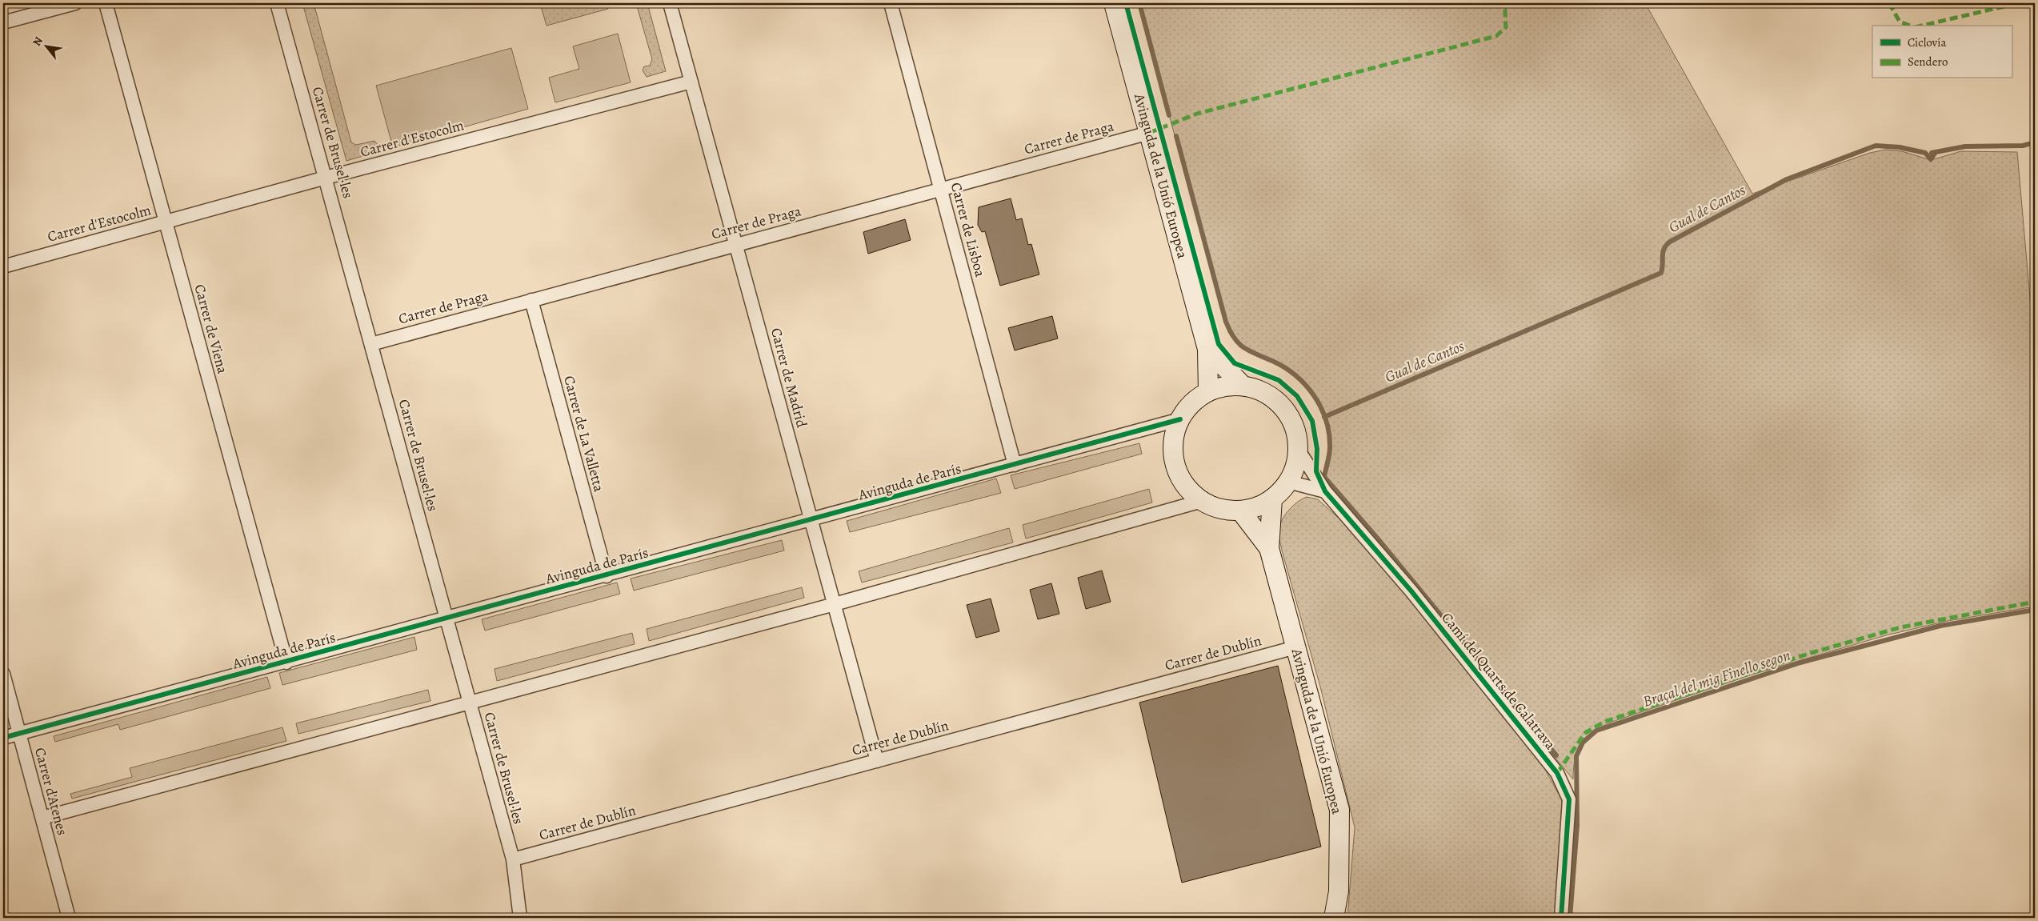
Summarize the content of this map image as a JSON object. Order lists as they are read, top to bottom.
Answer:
{
  "streets": {
    "street": [
      "Carrer de Praga",
      "Carrer d'Estocolm",
      "Carrer de Brusel·les",
      "Avinguda de la Unió Europea",
      "Carrer de Lisboa",
      "Carrer de Viena",
      "Carrer de Madrid",
      "Carrer de La Valletta",
      "Avinguda de París",
      "Carrer de Dublín",
      "Camí del Quarts de Calatrava",
      "Carrer d'Atenes"
    ]
  },
  "crossings": [
    ["Carrer de Praga", "Carrer de Brusel·les"],
    ["Carrer de Praga", "Avinguda de la Unió Europea"],
    ["Carrer de Praga", "Carrer de Lisboa"],
    ["Carrer de Praga", "Carrer de Madrid"],
    ["Carrer de Praga", "Carrer de La Valletta"],
    ["Carrer d'Estocolm", "Carrer de Brusel·les"],
    ["Carrer d'Estocolm", "Carrer de Viena"],
    ["Carrer d'Estocolm", "Carrer de Madrid"],
    ["Carrer de Brusel·les", "Avinguda de París"],
    ["Carrer de Brusel·les", "Carrer de Dublín"],
    ["Avinguda de la Unió Europea", "Avinguda de París"],
    ["Avinguda de la Unió Europea", "Carrer de Dublín"],
    ["Avinguda de la Unió Europea", "Camí del Quarts de Calatrava"],
    ["Carrer de Lisboa", "Avinguda de París"],
    ["Carrer de Viena", "Avinguda de París"],
    ["Carrer de Madrid", "Avinguda de París"],
    ["Carrer de Madrid", "Carrer de Dublín"],
    ["Carrer de La Valletta", "Avinguda de París"],
    ["Avinguda de París", "Camí del Quarts de Calatrava"],
    ["Avinguda de París", "Carrer d'Atenes"]
  ],
  "water": ["Gual de Cantos", "Braçal del mig Finello segon"],
  "legend": ["Ciclovía", "Sendero"],
  "north": "top left"
}
